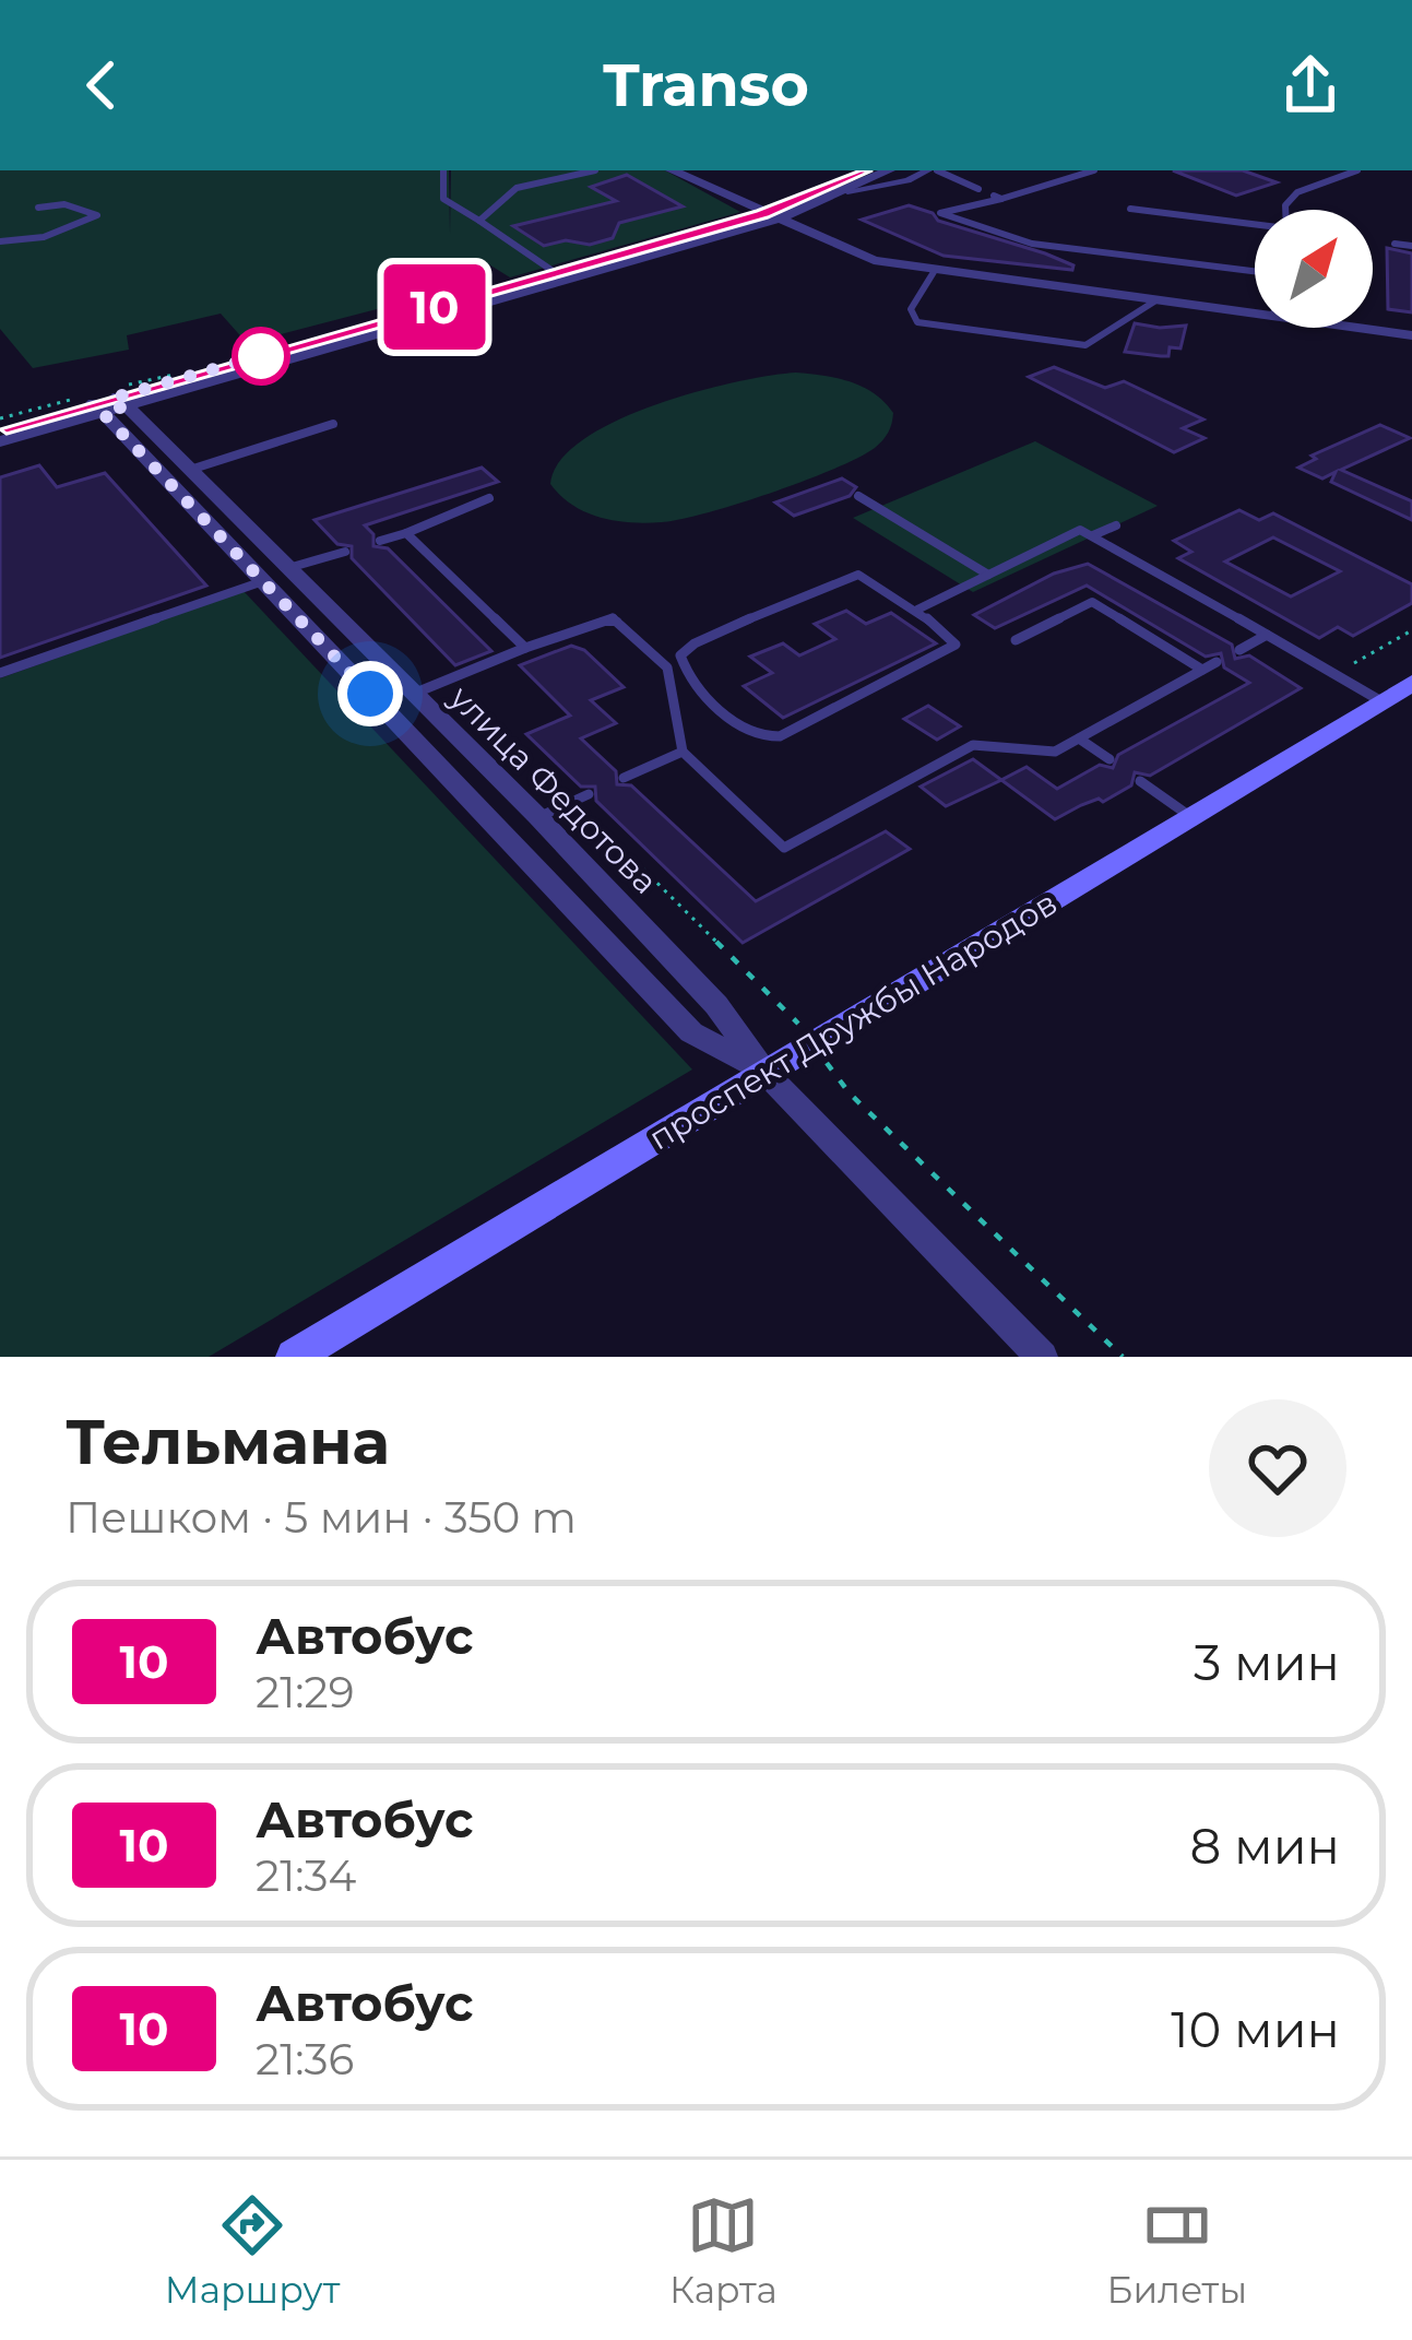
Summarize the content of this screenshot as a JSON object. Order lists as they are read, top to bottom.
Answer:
{
  "streets": {
    "main road": ["проспект Дружбы Народов"],
    "street": ["улица Федотова"]
  },
  "crossings": [
    ["улица Федотова", "проспект Дружбы Народов"]
  ],
  "lines": ["bus line 10"],
  "north": "top right",
  "page": {
    "header": "Transo",
    "on_map": "10",
    "heading": ["Тельмана", "Пешком · 5 мин · 350 m"],
    "list": [
      {
        "mark": "10",
        "name": "Автобус",
        "note": "21:29",
        "value": "3 мин"
      },
      {
        "mark": "10",
        "name": "Автобус",
        "note": "21:34",
        "value": "8 мин"
      },
      {
        "mark": "10",
        "name": "Автобус",
        "note": "21:36",
        "value": "10 мин"
      }
    ],
    "tabs": ["Маршрут", "Карта", "Билеты"]
  }
}
